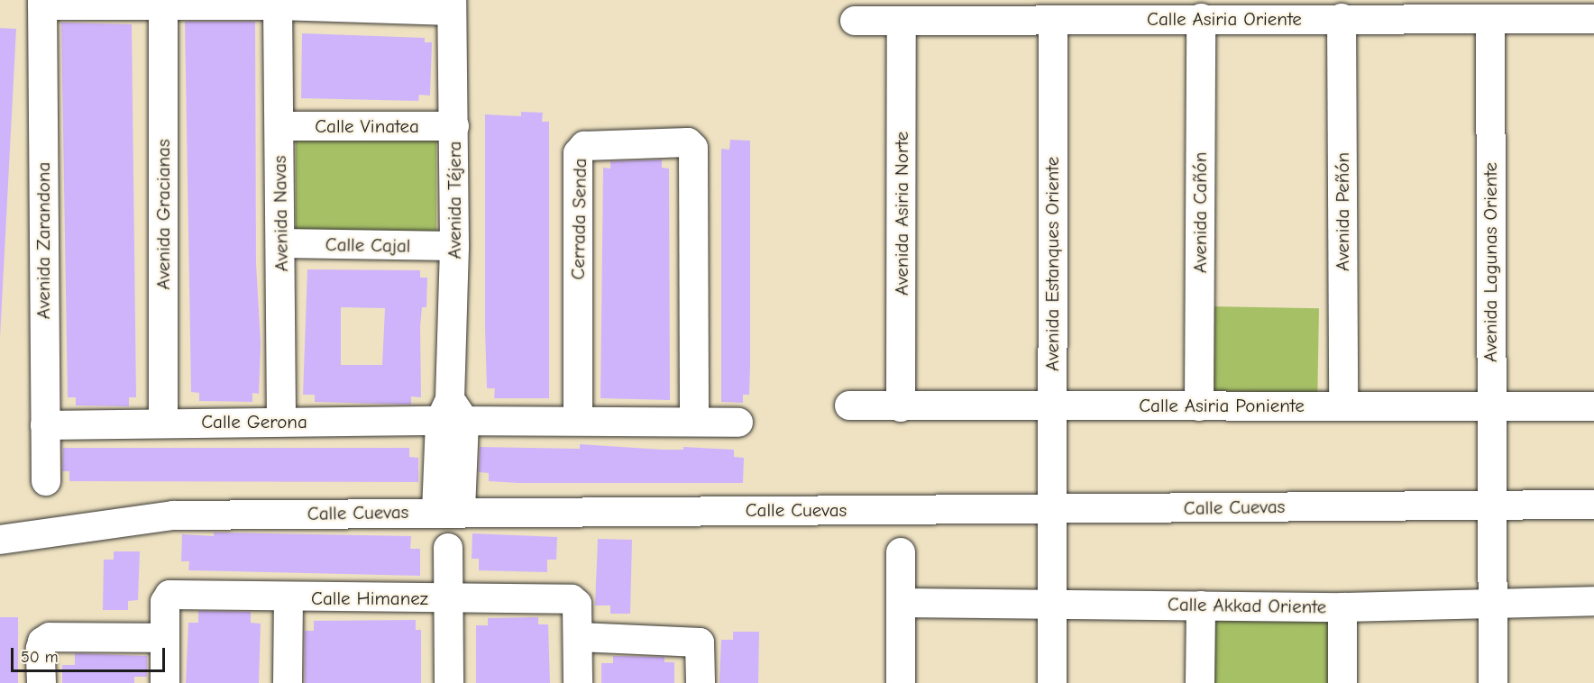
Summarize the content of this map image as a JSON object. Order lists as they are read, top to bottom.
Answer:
{
  "streets": {
    "street": [
      "Calle Asiria Oriente",
      "Calle Vinatea",
      "Avenida Téjera",
      "Avenida Peñón",
      "Avenida Cañón",
      "Avenida Navas",
      "Avenida Asiria Norte",
      "Avenida Gracianas",
      "Cerrada Senda",
      "Avenida Zarandona",
      "Calle Cajal",
      "Avenida Lagunas Oriente",
      "Avenida Estanques Oriente",
      "Calle Asiria Poniente",
      "Calle Gerona",
      "Calle Cuevas",
      "Calle Himanez",
      "Calle Akkad Oriente"
    ]
  },
  "crossings": [
    ["Calle Asiria Oriente", "Avenida Peñón"],
    ["Calle Asiria Oriente", "Avenida Cañón"],
    ["Calle Asiria Oriente", "Avenida Asiria Norte"],
    ["Calle Asiria Oriente", "Avenida Lagunas Oriente"],
    ["Calle Asiria Oriente", "Avenida Estanques Oriente"],
    ["Calle Vinatea", "Avenida Téjera"],
    ["Calle Vinatea", "Avenida Navas"],
    ["Avenida Téjera", "Calle Cajal"],
    ["Avenida Téjera", "Calle Gerona"],
    ["Avenida Téjera", "Calle Cuevas"],
    ["Avenida Peñón", "Calle Asiria Poniente"],
    ["Avenida Cañón", "Calle Asiria Poniente"],
    ["Avenida Navas", "Calle Cajal"],
    ["Avenida Navas", "Calle Gerona"],
    ["Avenida Asiria Norte", "Calle Asiria Poniente"],
    ["Avenida Gracianas", "Calle Gerona"],
    ["Avenida Zarandona", "Calle Gerona"],
    ["Avenida Lagunas Oriente", "Calle Asiria Poniente"],
    ["Avenida Lagunas Oriente", "Calle Cuevas"],
    ["Avenida Lagunas Oriente", "Calle Akkad Oriente"],
    ["Avenida Estanques Oriente", "Calle Asiria Poniente"],
    ["Avenida Estanques Oriente", "Calle Cuevas"],
    ["Avenida Estanques Oriente", "Calle Akkad Oriente"]
  ],
  "scale_bar": "50 m"
}
